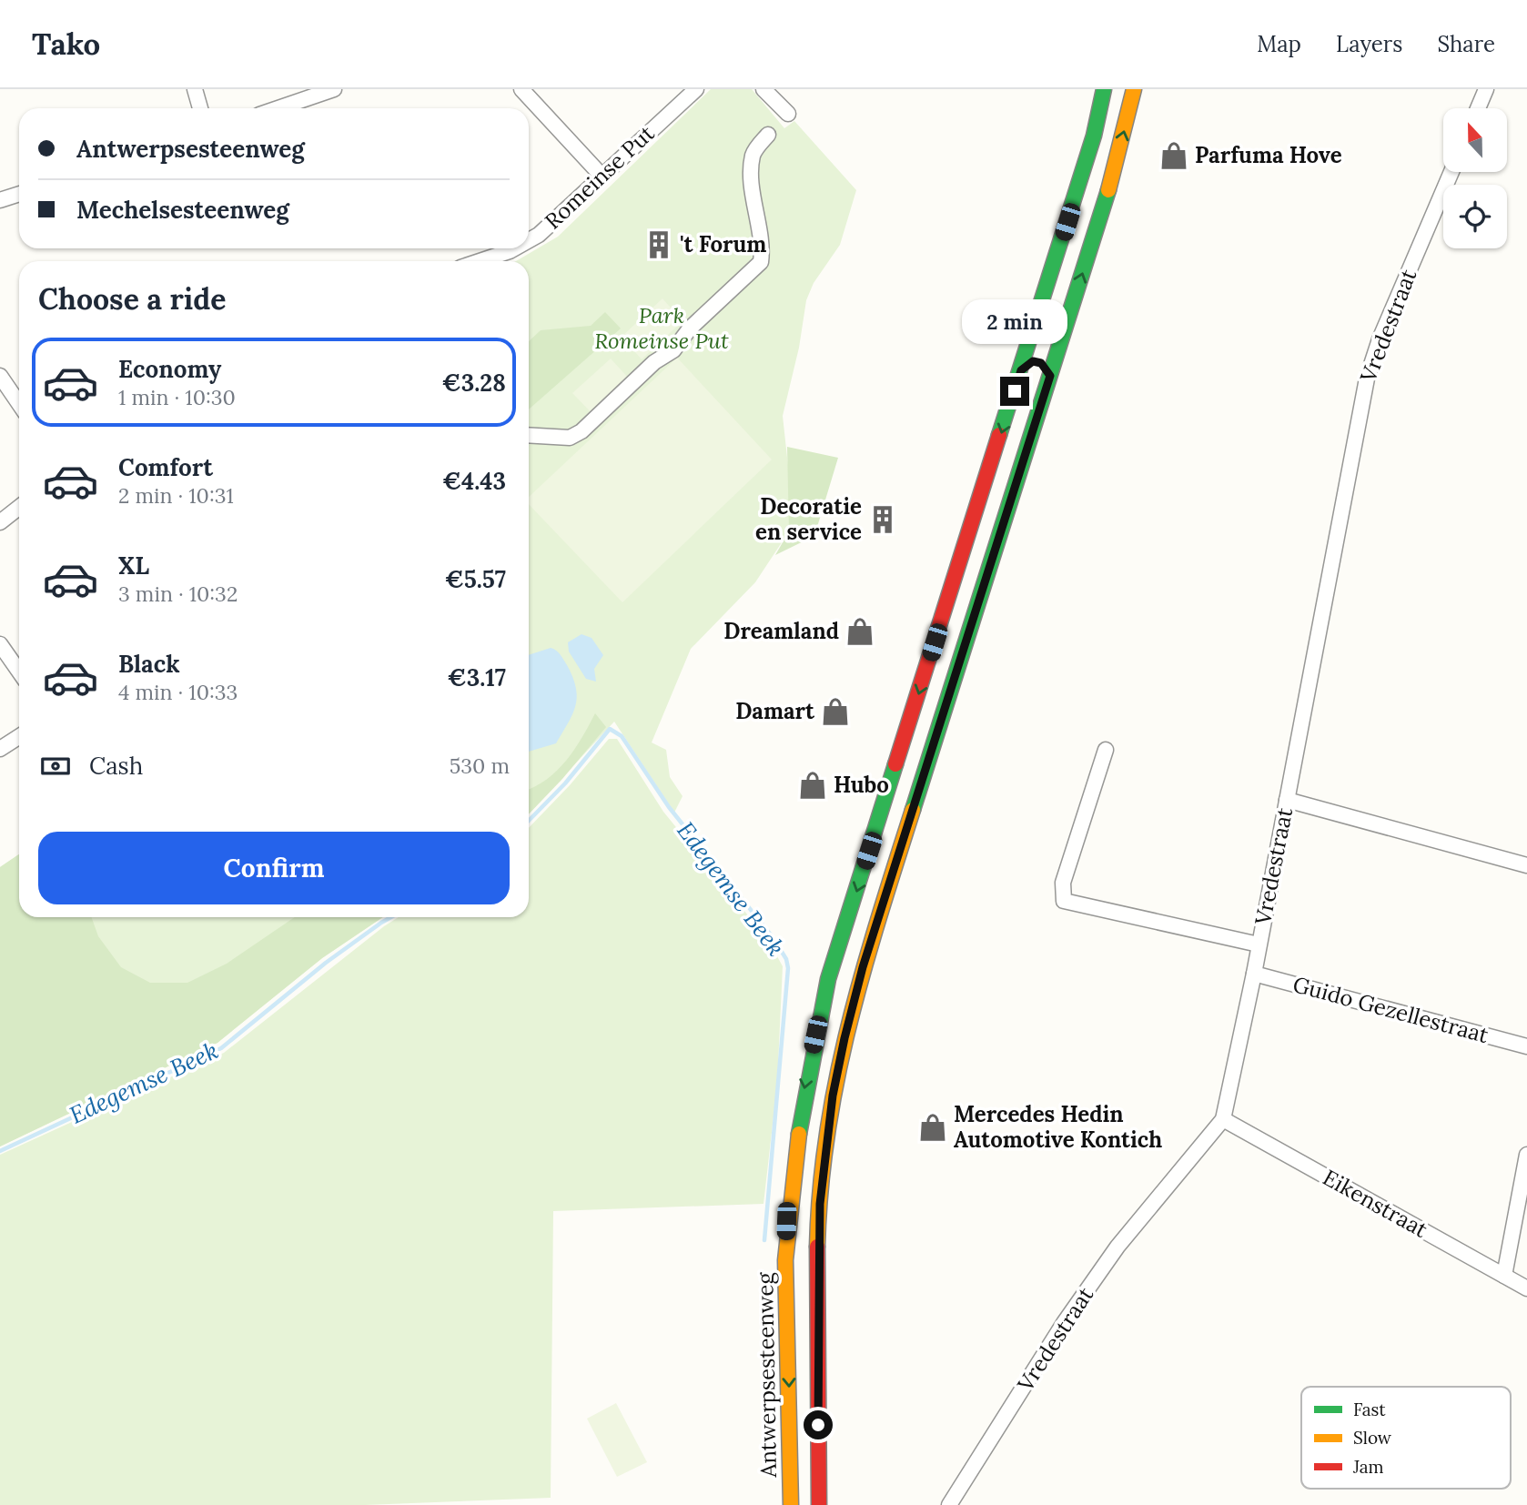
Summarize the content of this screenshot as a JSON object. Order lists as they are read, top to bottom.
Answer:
{
  "streets": {
    "main road": ["Antwerpsesteenweg"],
    "street": [
      "Romeinse Put",
      "Vredestraat",
      "Guido Gezellestraat",
      "Eikenstraat"
    ]
  },
  "crossings": [
    ["Vredestraat", "Guido Gezellestraat"],
    ["Vredestraat", "Eikenstraat"]
  ],
  "water": ["Edegemse Beek"],
  "parks": ["Park Romeinse Put"],
  "places": {
    "shop": [
      "Parfuma Hove",
      "Dreamland",
      "Damart",
      "Hubo",
      "Mercedes Hedin Automotive Kontich"
    ],
    "building": ["'t Forum", "Decoratie en service"]
  },
  "legend": ["Fast", "Slow", "Jam"],
  "north": "top",
  "page": {
    "header": "Tako",
    "nav": ["Map", "Layers", "Share"],
    "banner": ["Antwerpsesteenweg", "Mechelsesteenweg"],
    "heading": "Choose a ride",
    "bubble": "2 min",
    "list": [
      {
        "name": "Economy",
        "note": "1 min · 10:30",
        "value": "€3.28"
      },
      {
        "name": "Comfort",
        "note": "2 min · 10:31",
        "value": "€4.43"
      },
      {
        "name": "XL",
        "note": "3 min · 10:32",
        "value": "€5.57"
      },
      {
        "name": "Black",
        "note": "4 min · 10:33",
        "value": "€3.17"
      }
    ],
    "pay": ["Cash", "530 m"],
    "buttons": "Confirm"
  }
}
